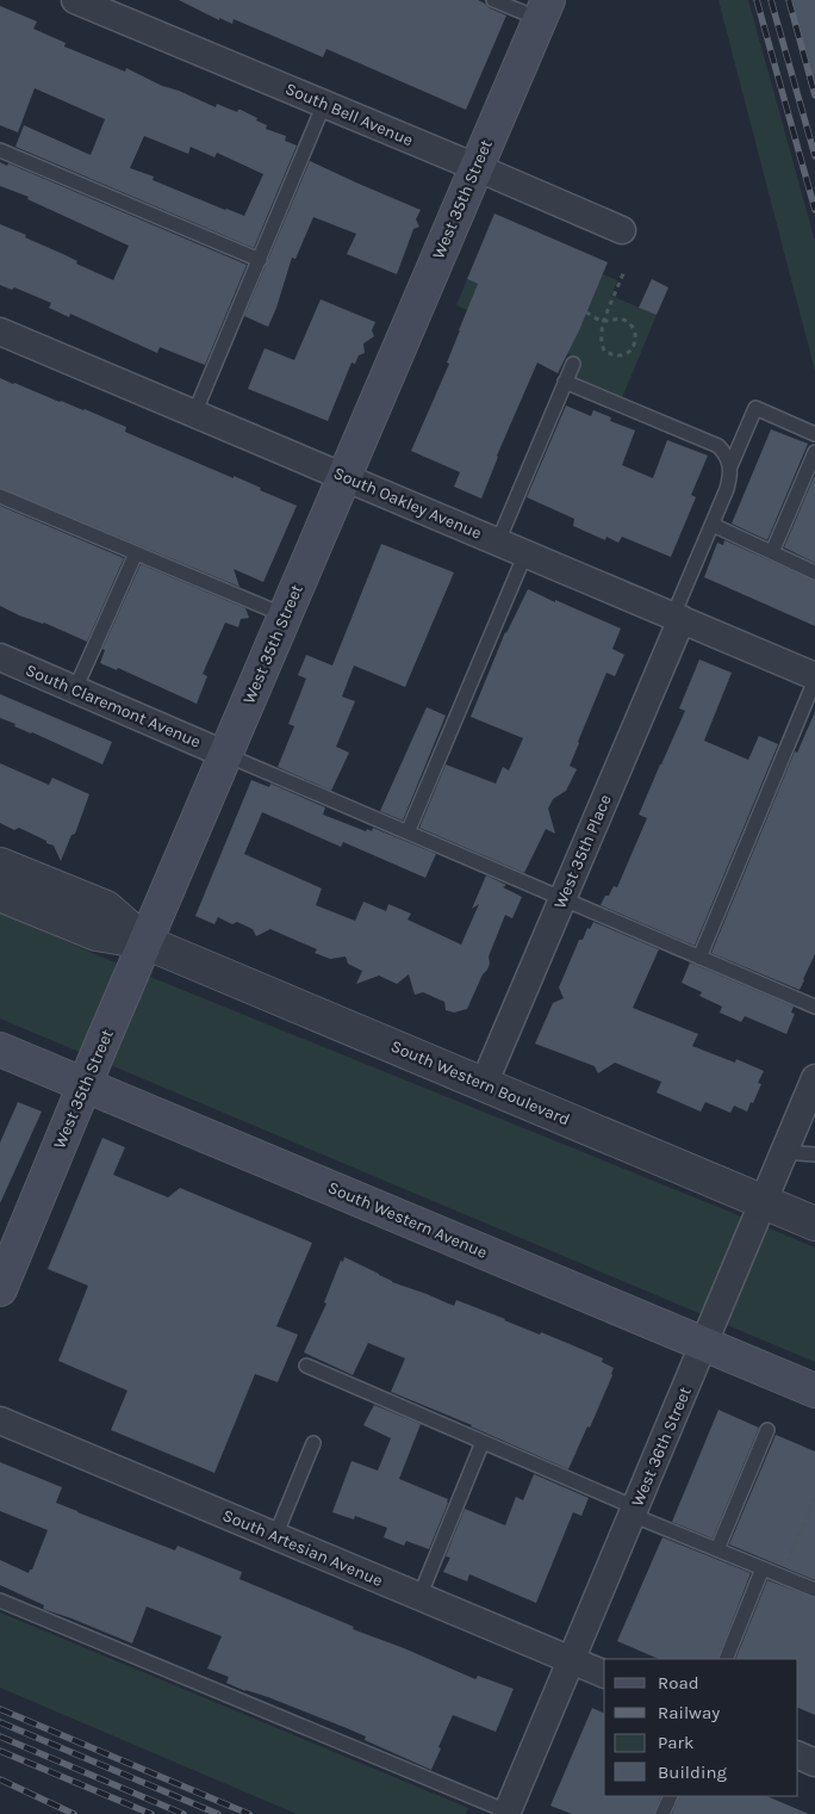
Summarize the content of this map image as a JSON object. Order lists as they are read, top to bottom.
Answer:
{
  "streets": {
    "main road": ["West 35th Street", "South Western Avenue"],
    "street": [
      "South Bell Avenue",
      "South Oakley Avenue",
      "South Claremont Avenue",
      "West 35th Place",
      "South Western Boulevard",
      "West 36th Street",
      "South Artesian Avenue"
    ]
  },
  "crossings": [
    ["South Bell Avenue", "West 35th Street"],
    ["West 35th Street", "South Oakley Avenue"],
    ["West 35th Street", "South Claremont Avenue"],
    ["West 35th Street", "South Western Boulevard"],
    ["West 35th Street", "South Western Avenue"],
    ["South Oakley Avenue", "West 35th Place"],
    ["West 35th Place", "South Western Boulevard"],
    ["South Western Boulevard", "West 36th Street"],
    ["South Western Avenue", "West 36th Street"],
    ["West 36th Street", "South Artesian Avenue"]
  ],
  "legend": [
    "Road",
    "Railway",
    "Park",
    "Building"
  ]
}
